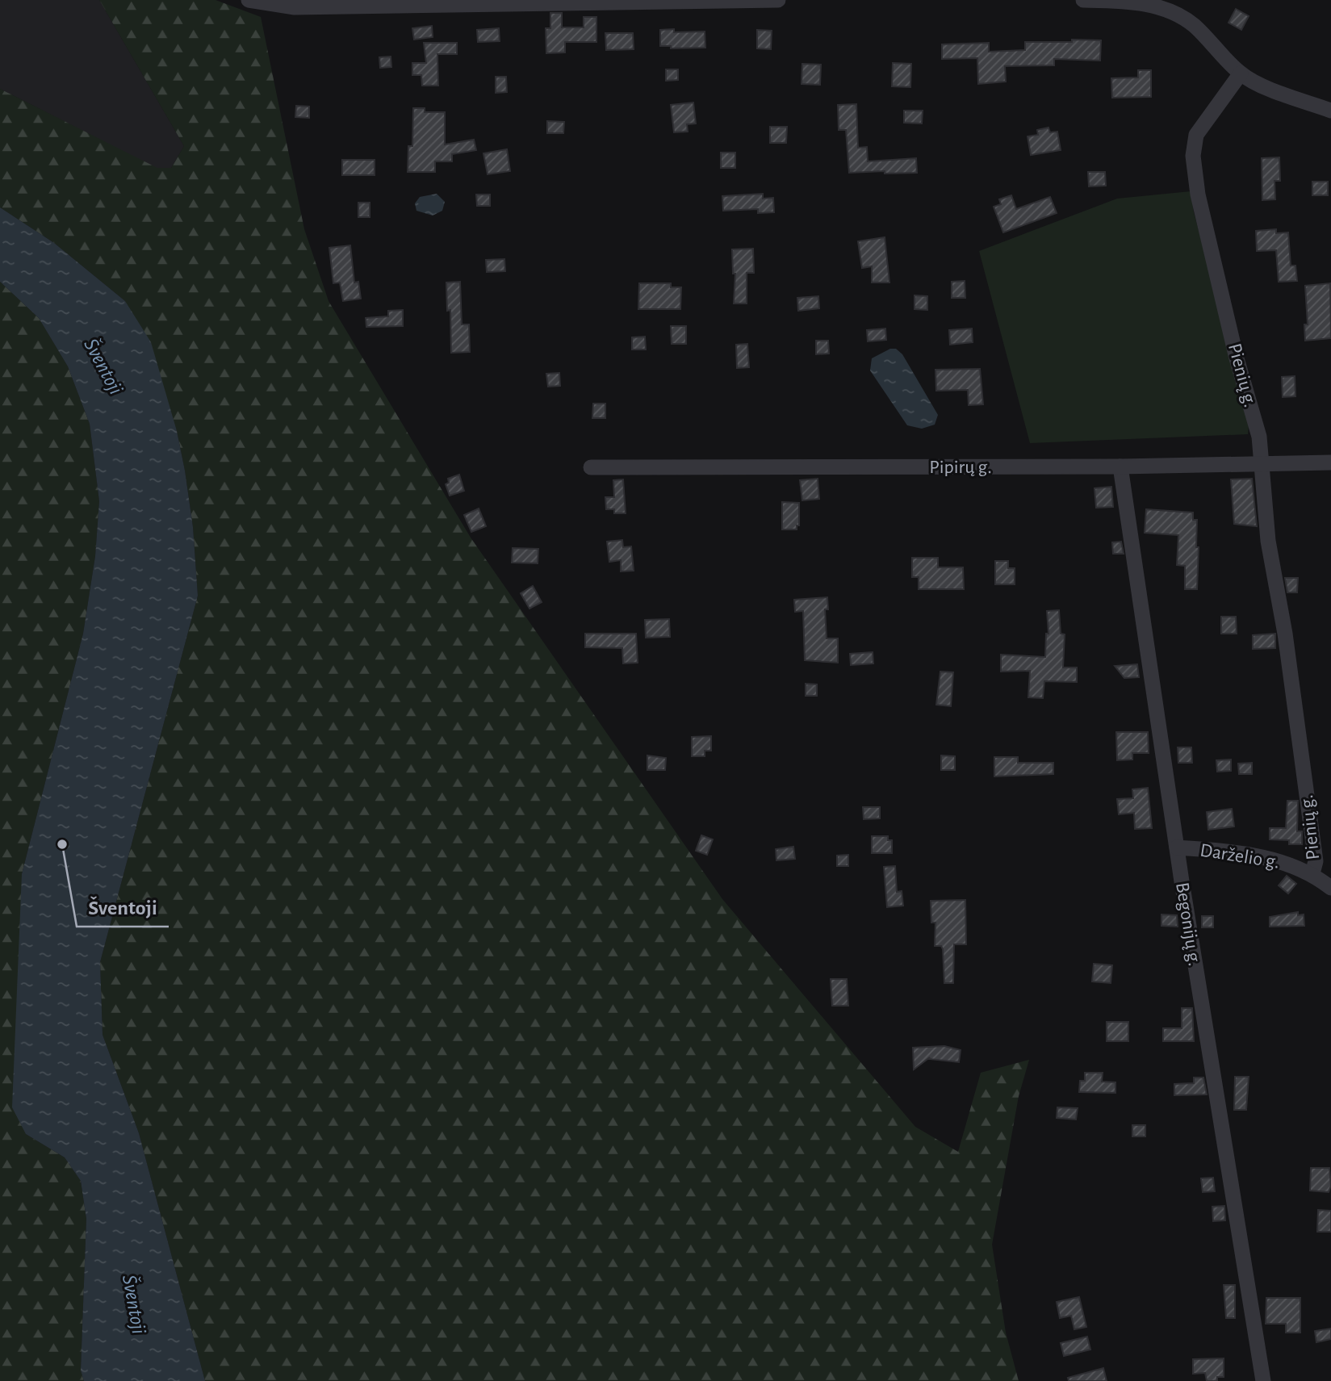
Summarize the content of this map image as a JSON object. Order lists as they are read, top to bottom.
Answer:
{
  "streets": {
    "street": [
      "Pienių g.",
      "Pipirų g.",
      "Darželio g.",
      "Begonijų g."
    ]
  },
  "crossings": [
    ["Pienių g.", "Pipirų g."],
    ["Pienių g.", "Darželio g."],
    ["Pipirų g.", "Begonijų g."],
    ["Darželio g.", "Begonijų g."]
  ],
  "water": ["Šventoji"],
  "places": ["Šventoji"]
}
